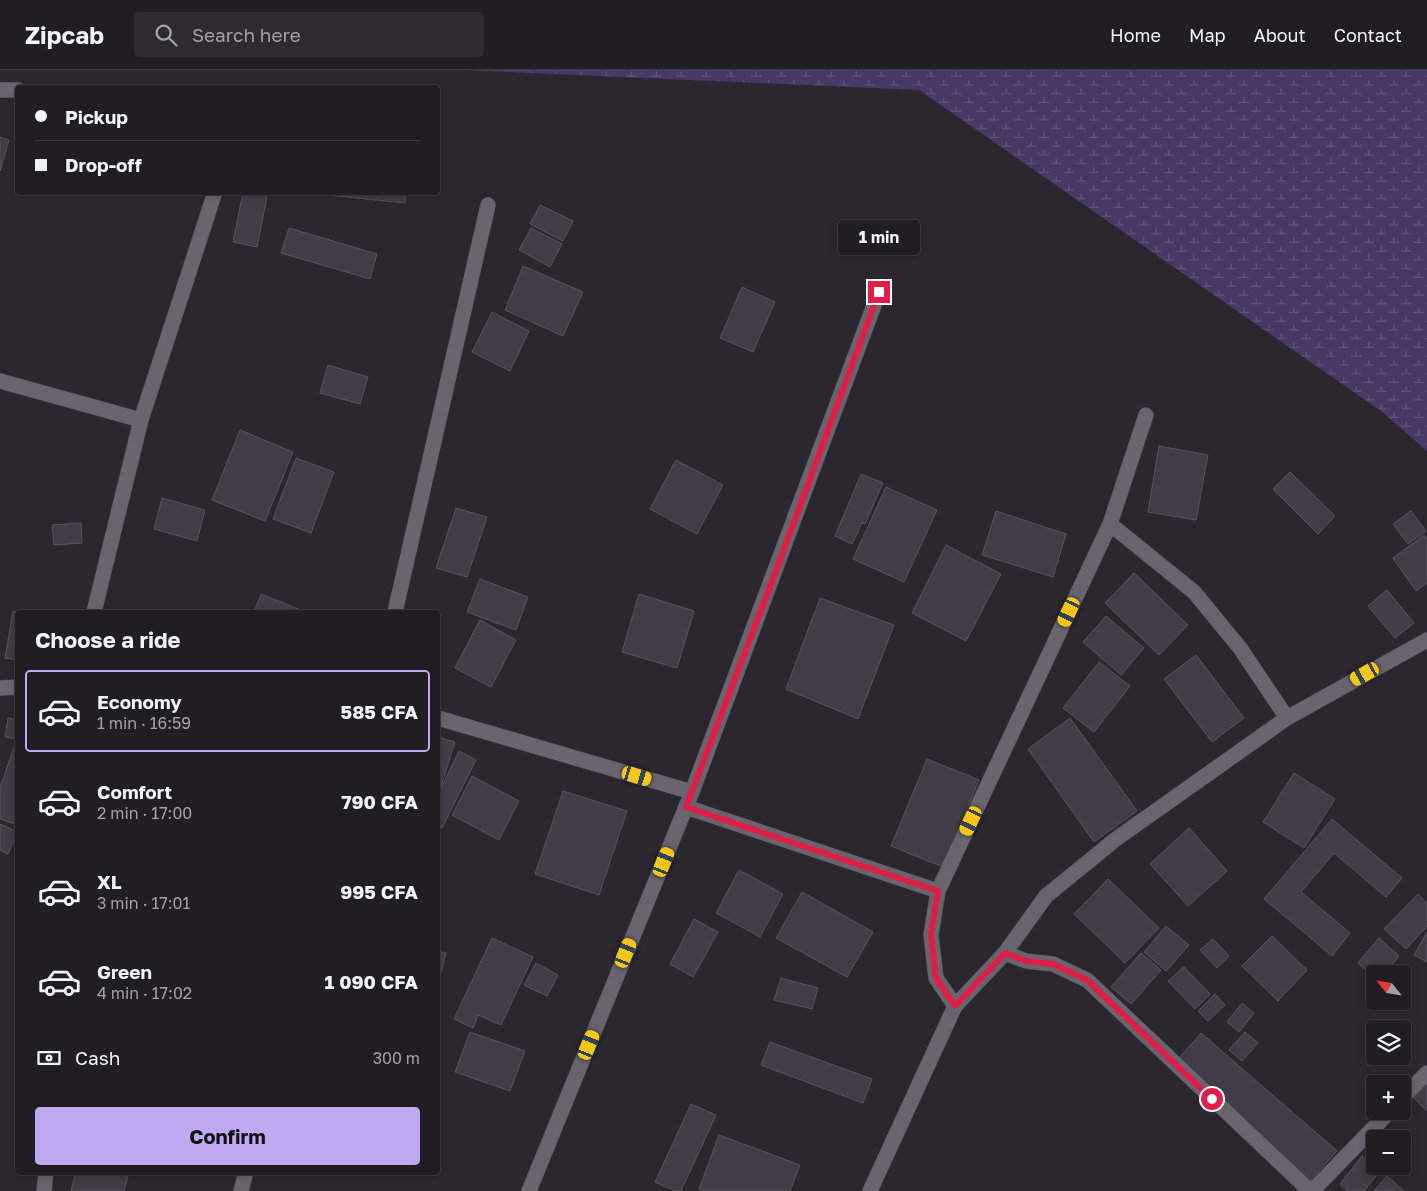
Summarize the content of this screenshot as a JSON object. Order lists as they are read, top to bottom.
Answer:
{
  "north": "top left",
  "page": {
    "header": "Zipcab",
    "search": "Search here",
    "nav": [
      "Home",
      "Map",
      "About",
      "Contact"
    ],
    "banner": ["Pickup", "Drop-off"],
    "bubble": "1 min",
    "heading": "Choose a ride",
    "list": [
      {
        "name": "Economy",
        "note": "1 min · 16:59",
        "value": "585 CFA"
      },
      {
        "name": "Comfort",
        "note": "2 min · 17:00",
        "value": "790 CFA"
      },
      {
        "name": "XL",
        "note": "3 min · 17:01",
        "value": "995 CFA"
      },
      {
        "name": "Green",
        "note": "4 min · 17:02",
        "value": "1 090 CFA"
      }
    ],
    "map_buttons": ["+", "−"],
    "pay": ["Cash", "300 m"],
    "buttons": "Confirm"
  }
}
